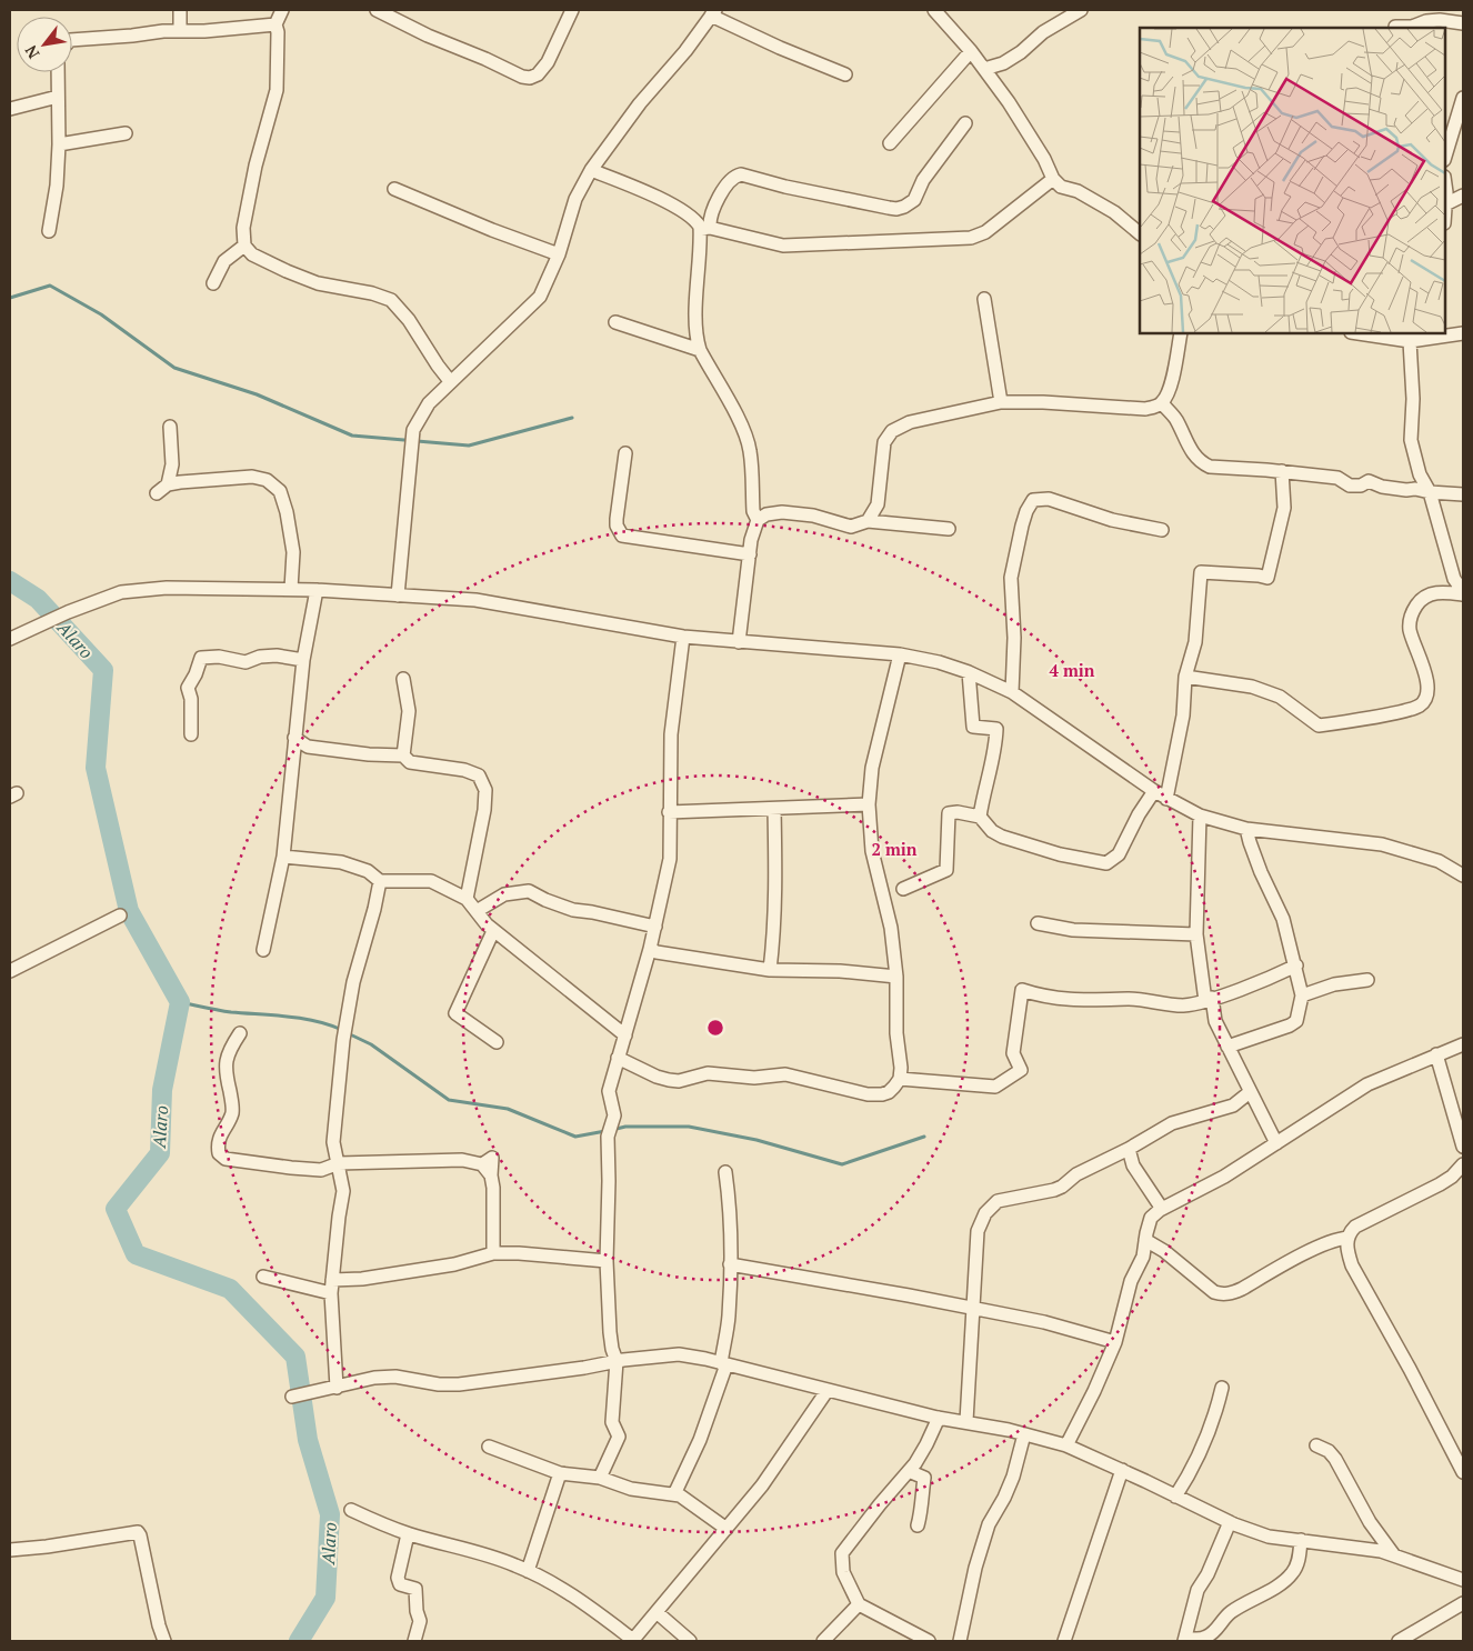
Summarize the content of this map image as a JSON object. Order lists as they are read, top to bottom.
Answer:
{
  "water": ["Alaro"],
  "north": "bottom left",
  "rings": ["4 min", "2 min"]
}
